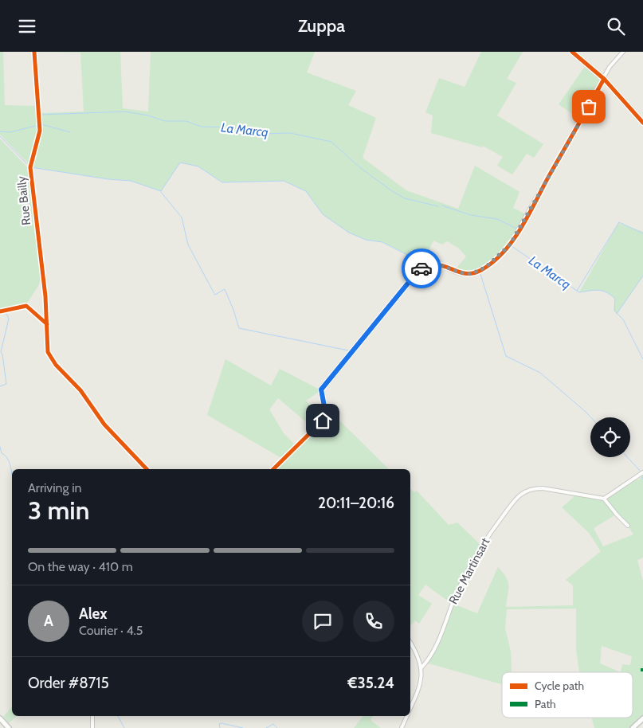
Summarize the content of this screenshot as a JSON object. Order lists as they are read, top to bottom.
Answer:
{
  "streets": {
    "street": ["Rue Bailly", "Rue Martinsart"]
  },
  "water": ["La Marcq"],
  "legend": ["Cycle path", "Path"],
  "page": {
    "header": "Zuppa",
    "heading": ["3 min", "Arriving in", "20:11–20:16"],
    "panel": [
      "Alex",
      "Courier · 4.5",
      "Order #8715",
      "€35.24"
    ],
    "bar": "On the way · 410 m",
    "round": "A"
  }
}
